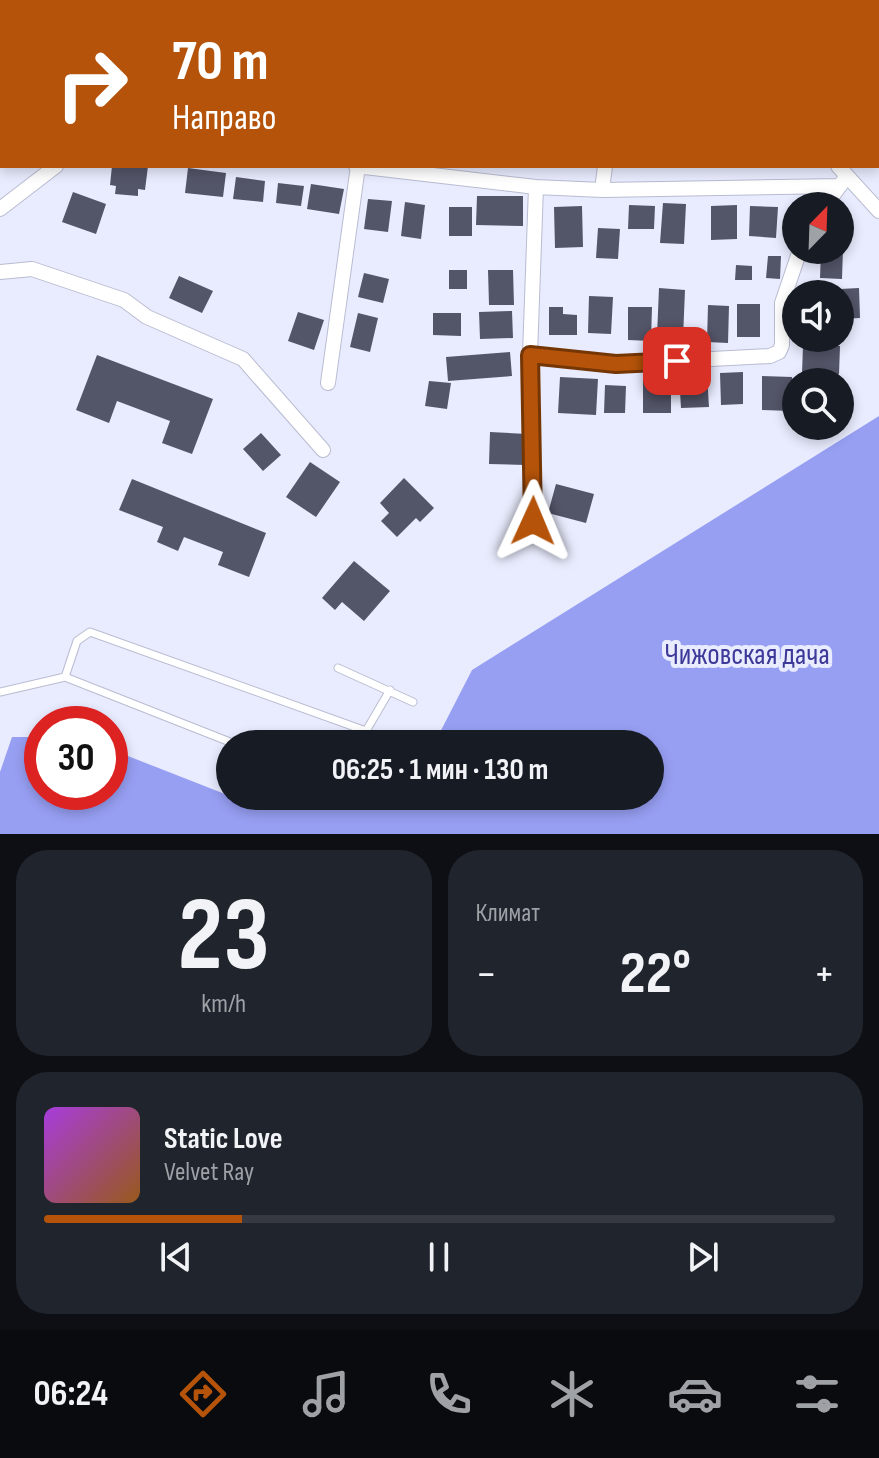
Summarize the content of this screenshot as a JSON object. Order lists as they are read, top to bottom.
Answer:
{
  "parks": ["Чижовская дача"],
  "north": "top right",
  "page": {
    "turn": ["70 m", "Направо"],
    "limit": "30",
    "trip": "06:25 · 1 мин · 130 m",
    "tile": [
      ["23", "km/h"],
      "Климат"
    ],
    "heat": ["−", "22°", "+"],
    "song": ["Static Love", "Velvet Ray"],
    "tabs": "06:24"
  }
}
